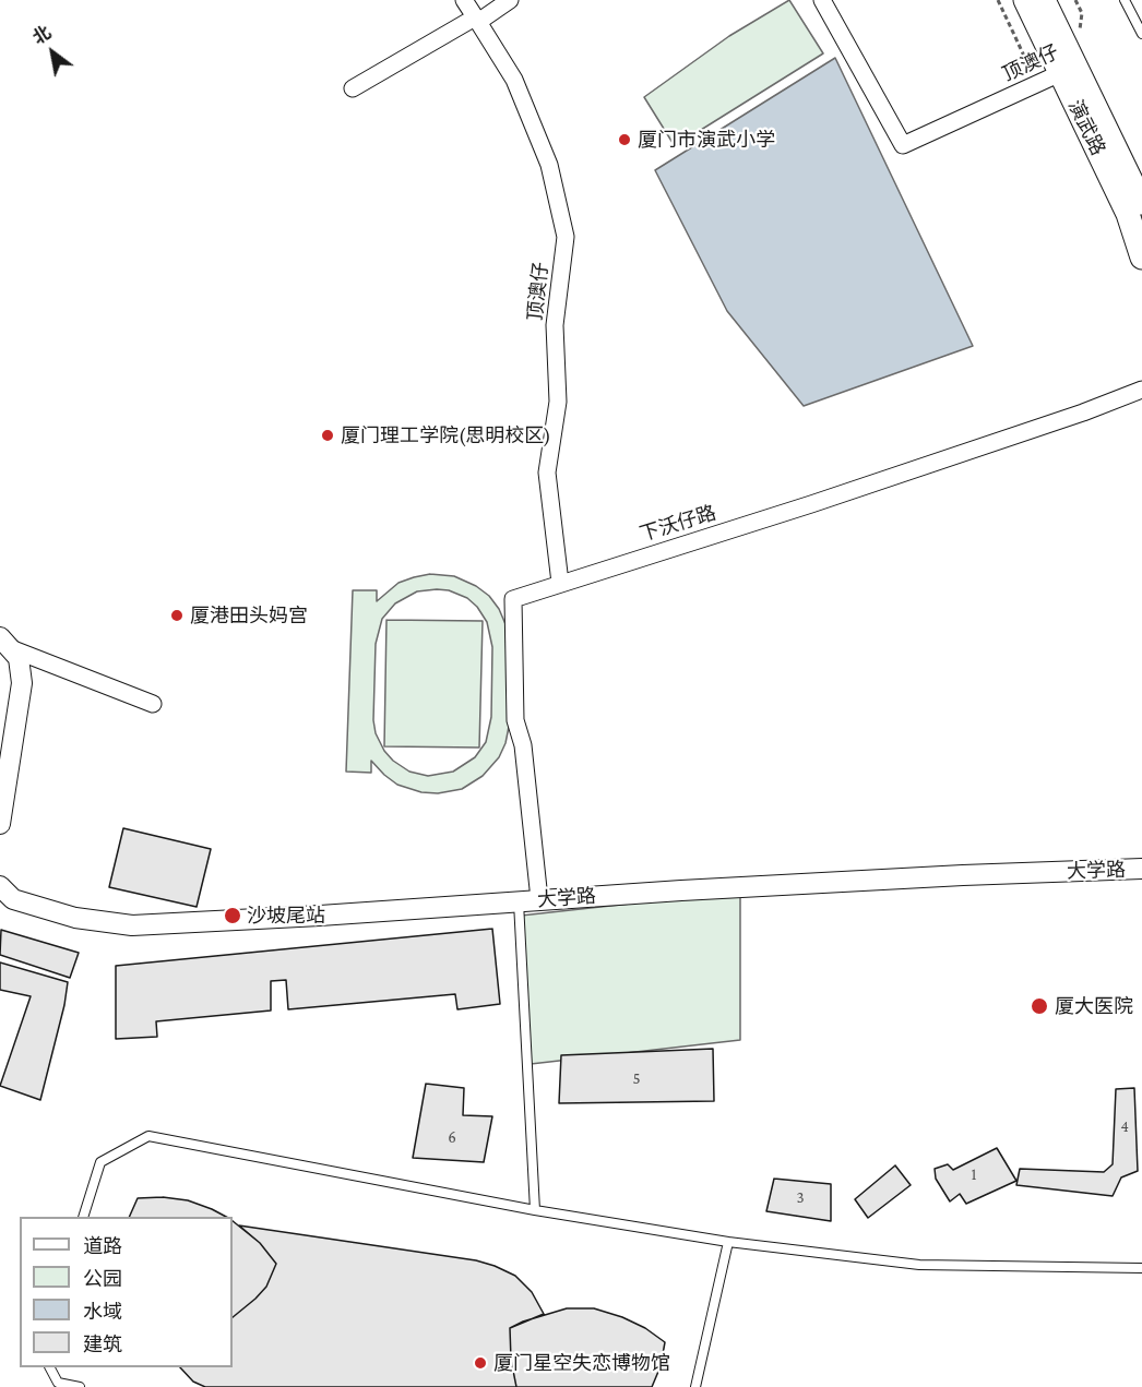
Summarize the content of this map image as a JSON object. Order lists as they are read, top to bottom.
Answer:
{
  "streets": {
    "main road": ["演武路"],
    "street": ["顶澳仔", "下沃仔路", "大学路"]
  },
  "crossings": [
    ["顶澳仔", "演武路"],
    ["顶澳仔", "下沃仔路"],
    ["下沃仔路", "大学路"]
  ],
  "places": [
    "厦门市演武小学",
    "厦门理工学院(思明校区)",
    "厦港田头妈宫",
    "沙坡尾站",
    "厦大医院",
    "厦门星空失恋博物馆"
  ],
  "house_numbers": [
    "5",
    "4",
    "6",
    "1",
    "3"
  ],
  "legend": [
    "道路",
    "公园",
    "水域",
    "建筑"
  ],
  "north": "top left"
}
